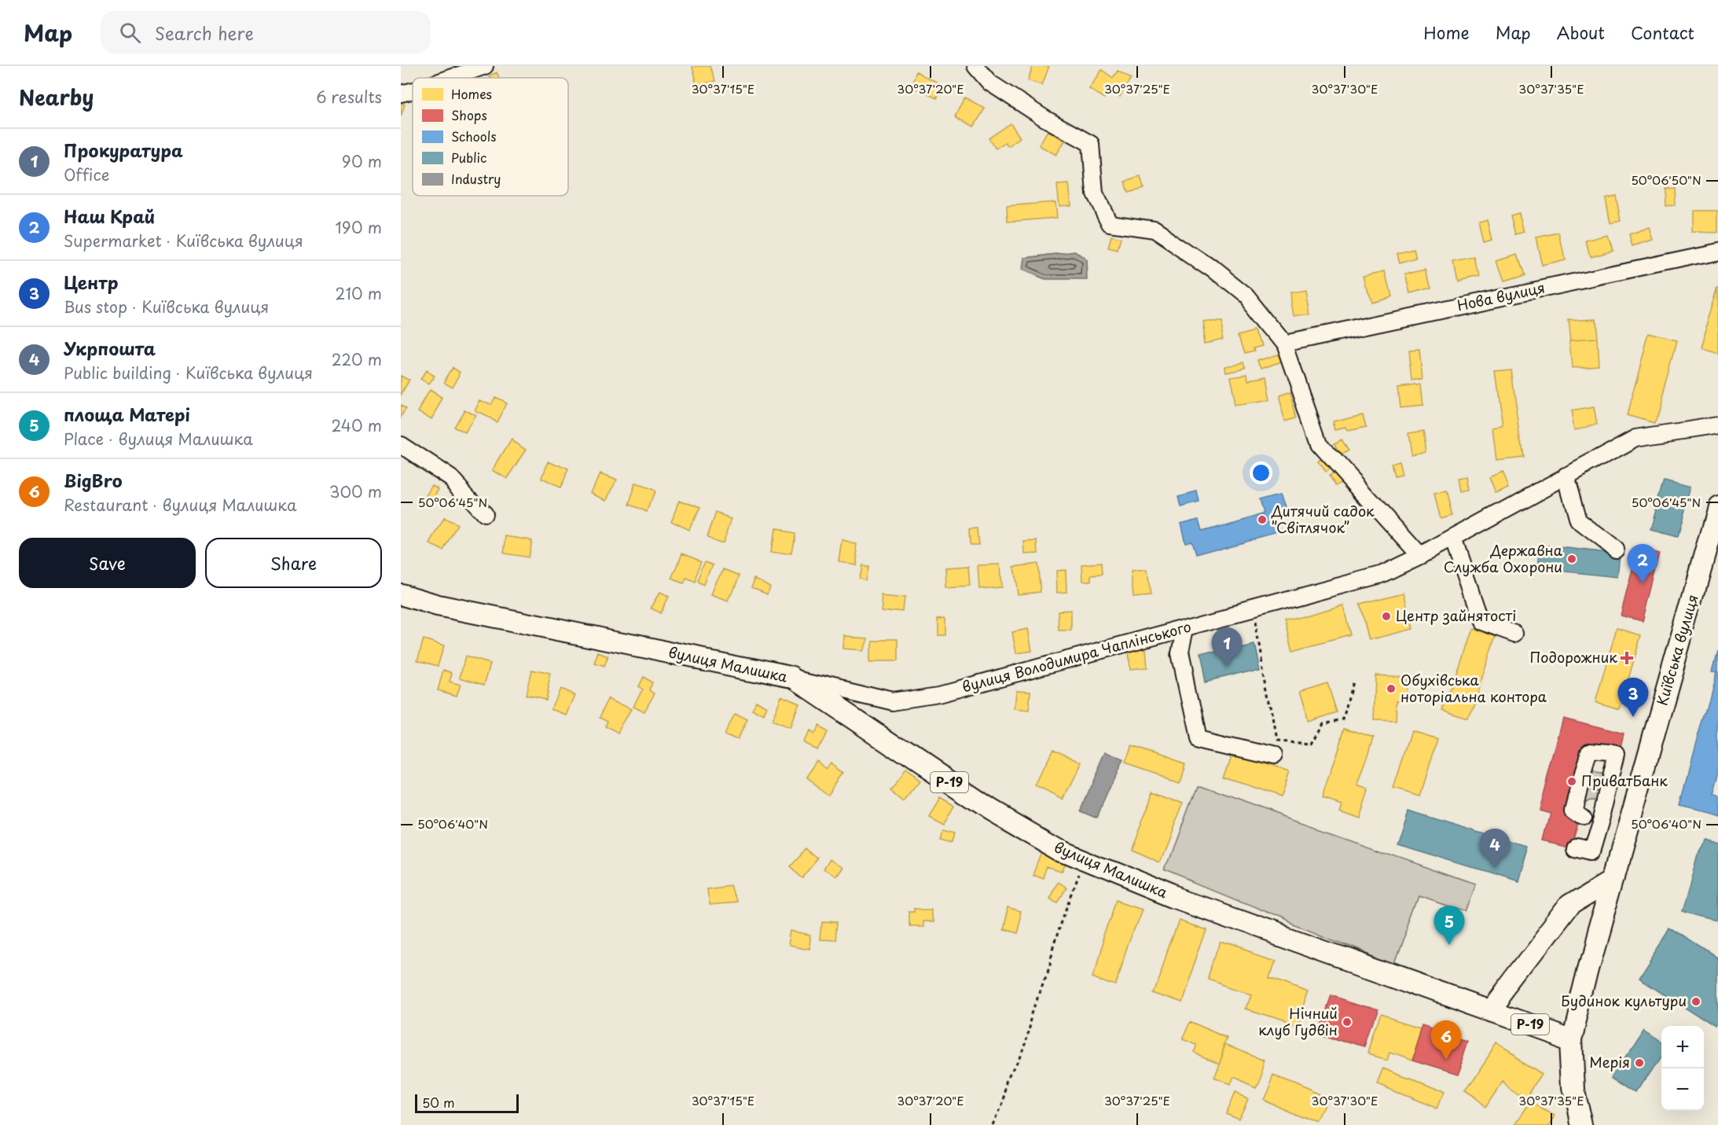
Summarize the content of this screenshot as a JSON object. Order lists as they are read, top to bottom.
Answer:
{
  "streets": {
    "main road": ["Київська вулиця", "вулиця Малишка", "Р-19"],
    "street": ["Нова вулиця", "вулиця Володимира Чаплінського"]
  },
  "crossings": [
    ["Київська вулиця", "вулиця Малишка"],
    ["вулиця Володимира Чаплінського", "вулиця Малишка"]
  ],
  "places": {
    "other": [
      "Дитячий садок ”Світлячок”",
      "Державна Служба Охорони",
      "Центр зайнятості",
      "Обухівська ноторіальна контора",
      "ПриватБанк",
      "Будинок культури",
      "Нічний клуб Гудвін",
      "Мерія"
    ],
    "health": ["Подорожник"]
  },
  "legend": [
    "Homes",
    "Shops",
    "Schools",
    "Public",
    "Industry"
  ],
  "scale_bar": "50 m",
  "page": {
    "header": "Map",
    "search": "Search here",
    "nav": [
      "Home",
      "Map",
      "About",
      "Contact"
    ],
    "heading": ["Nearby", "6 results"],
    "list": [
      {
        "mark": "1",
        "name": "Прокуратура",
        "note": "Office",
        "value": "90 m"
      },
      {
        "mark": "2",
        "name": "Наш Край",
        "note": "Supermarket · Київська вулиця",
        "value": "190 m"
      },
      {
        "mark": "3",
        "name": "Центр",
        "note": "Bus stop · Київська вулиця",
        "value": "210 m"
      },
      {
        "mark": "4",
        "name": "Укрпошта",
        "note": "Public building · Київська вулиця",
        "value": "220 m"
      },
      {
        "mark": "5",
        "name": "площа Матері",
        "note": "Place · вулиця Малишка",
        "value": "240 m"
      },
      {
        "mark": "6",
        "name": "BigBro",
        "note": "Restaurant · вулиця Малишка",
        "value": "300 m"
      }
    ],
    "buttons": ["Save", "Share"],
    "pins": [
      "2",
      "1",
      "3",
      "4",
      "5",
      "6"
    ],
    "map_buttons": ["+", "−"],
    "scale": "50 m"
  },
  "coordinates": [
    "30°37'15\"E",
    "30°37'20\"E",
    "30°37'25\"E",
    "30°37'30\"E",
    "30°37'35\"E",
    "50°06'50\"N",
    "50°06'45\"N",
    "50°06'40\"N"
  ]
}
